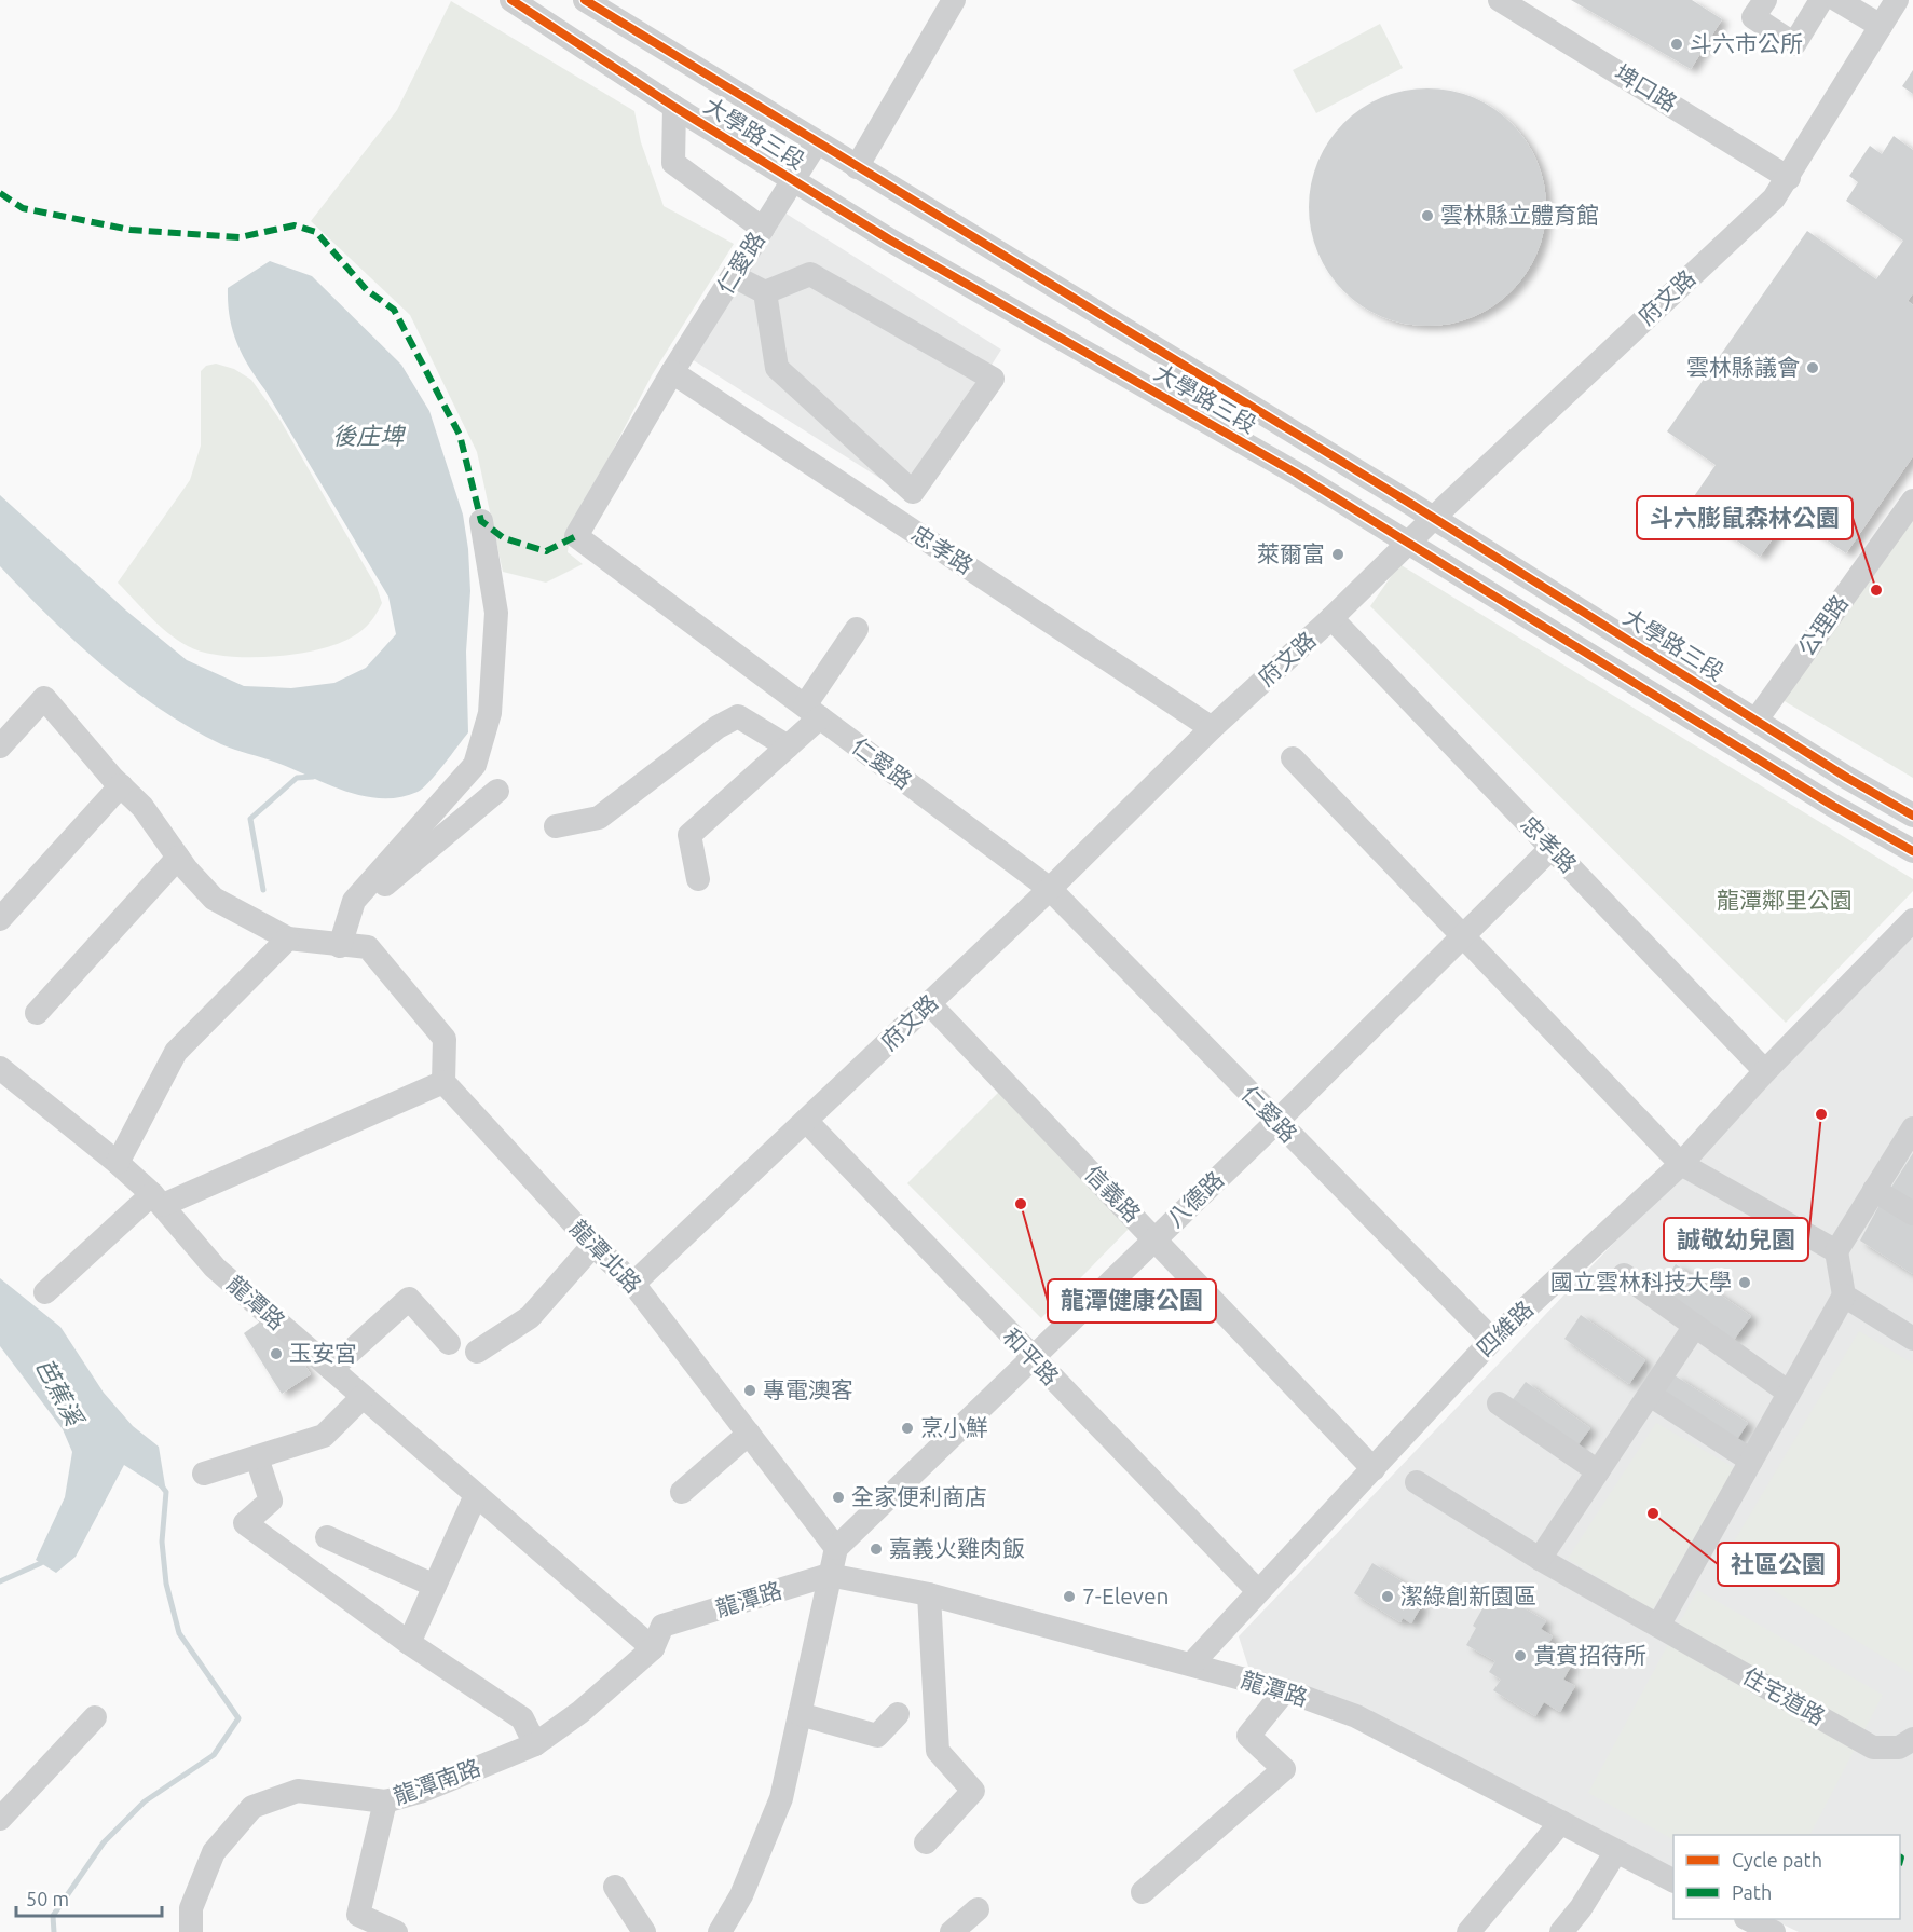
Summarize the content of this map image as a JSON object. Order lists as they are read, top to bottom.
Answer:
{
  "streets": {
    "street": [
      "埤口路",
      "大學路三段",
      "仁愛路",
      "府文路",
      "忠孝路",
      "公理路",
      "信義路",
      "八德路",
      "龍潭北路",
      "龍潭路",
      "四維路",
      "和平路",
      "住宅道路",
      "龍潭南路"
    ]
  },
  "crossings": [
    ["埤口路", "府文路"],
    ["大學路三段", "仁愛路"],
    ["大學路三段", "府文路"],
    ["大學路三段", "公理路"],
    ["仁愛路", "府文路"],
    ["仁愛路", "忠孝路"],
    ["仁愛路", "八德路"],
    ["仁愛路", "四維路"],
    ["府文路", "忠孝路"],
    ["府文路", "信義路"],
    ["府文路", "龍潭北路"],
    ["府文路", "和平路"],
    ["忠孝路", "八德路"],
    ["忠孝路", "四維路"],
    ["信義路", "八德路"],
    ["信義路", "四維路"],
    ["八德路", "龍潭北路"],
    ["八德路", "和平路"],
    ["龍潭路", "四維路"],
    ["龍潭路", "龍潭南路"],
    ["四維路", "和平路"]
  ],
  "water": ["後庄埤", "芭蕉溪"],
  "parks": ["龍潭鄰里公園"],
  "places": [
    "斗六市公所",
    "雲林縣立體育館",
    "雲林縣議會",
    "萊爾富",
    "斗六膨鼠森林公園",
    "誠敬幼兒園",
    "龍潭健康公園",
    "國立雲林科技大學",
    "玉安宮",
    "專電澳客",
    "烹小鮮",
    "全家便利商店",
    "社區公園",
    "嘉義火雞肉飯",
    "7-Eleven",
    "潔綠創新園區",
    "貴賓招待所"
  ],
  "legend": ["Cycle path", "Path"],
  "scale_bar": "50 m"
}
